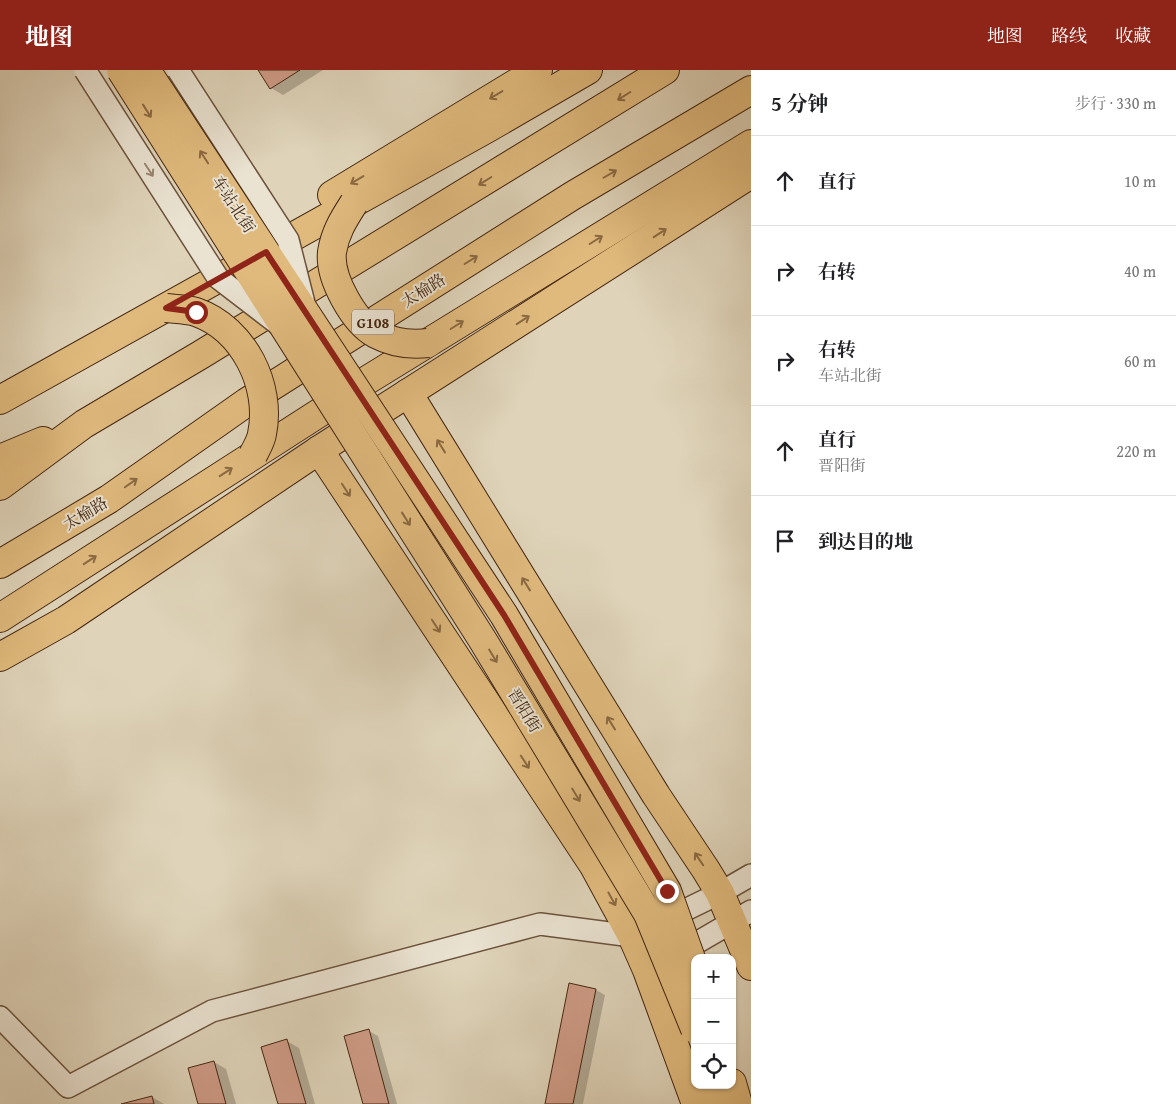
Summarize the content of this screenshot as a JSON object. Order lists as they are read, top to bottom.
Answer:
{
  "streets": {
    "main road": [
      "车站北街",
      "太榆路",
      "G108",
      "晋阳街"
    ]
  },
  "page": {
    "header": "地图",
    "nav": ["地图", "路线", "收藏"],
    "heading": ["5 分钟", "步行 · 330 m"],
    "list": [
      ["直行", "10 m"],
      ["右转", "40 m"],
      ["右转", "车站北街", "60 m"],
      ["直行", "晋阳街", "220 m"],
      "到达目的地"
    ],
    "map_buttons": ["+", "−"]
  }
}
